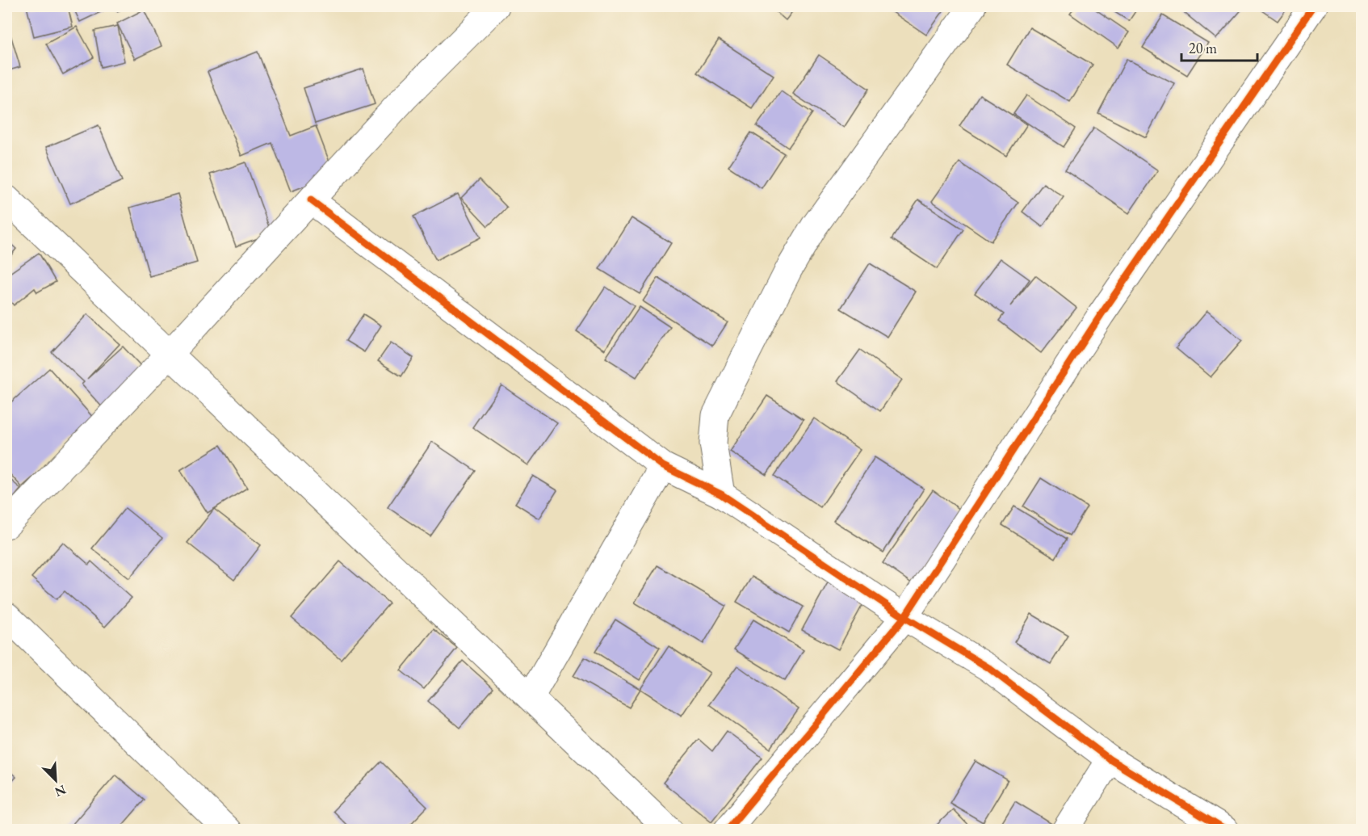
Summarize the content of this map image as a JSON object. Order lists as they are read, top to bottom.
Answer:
{
  "scale_bar": "20 m",
  "north": "bottom right"
}
